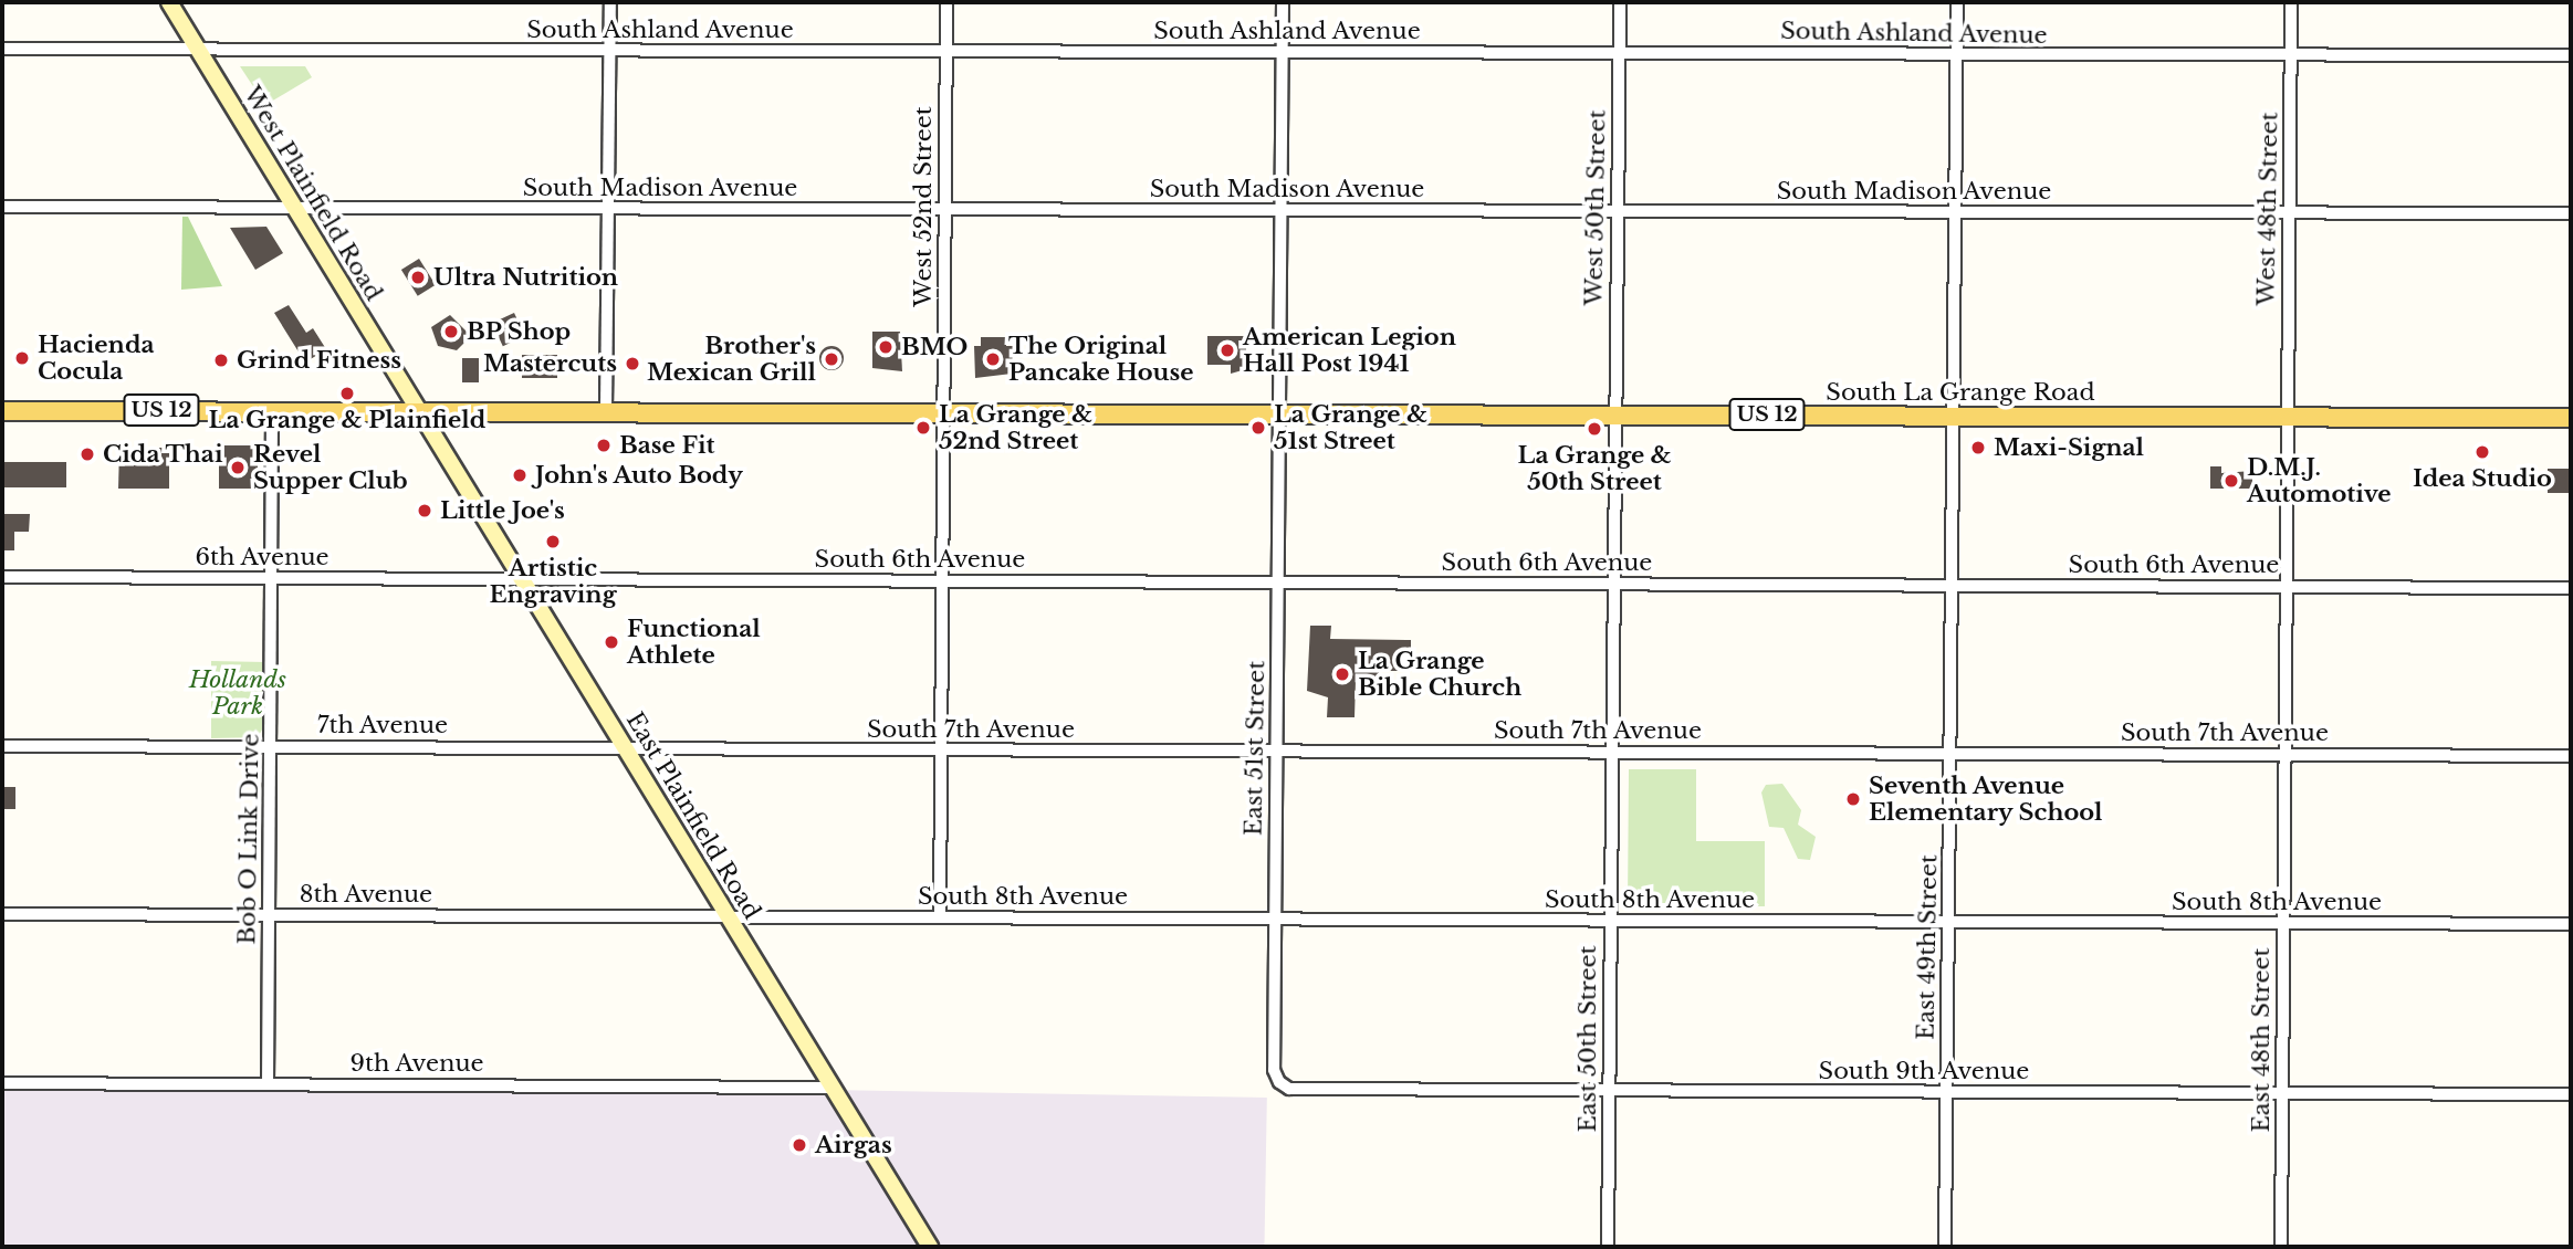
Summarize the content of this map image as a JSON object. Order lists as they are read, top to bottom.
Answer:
{
  "streets": {
    "main road": [
      "West Plainfield Road",
      "South La Grange Road",
      "US 12",
      "East Plainfield Road"
    ],
    "street": [
      "South Ashland Avenue",
      "South Madison Avenue",
      "West 52nd Street",
      "West 50th Street",
      "West 48th Street",
      "6th Avenue",
      "South 6th Avenue",
      "7th Avenue",
      "South 7th Avenue",
      "East 51st Street",
      "Bob O Link Drive",
      "8th Avenue",
      "South 8th Avenue",
      "East 49th Street",
      "East 50th Street",
      "East 48th Street",
      "9th Avenue",
      "South 9th Avenue"
    ]
  },
  "crossings": [
    ["South Ashland Avenue", "West Plainfield Road"],
    ["South Ashland Avenue", "West 52nd Street"],
    ["South Ashland Avenue", "West 50th Street"],
    ["South Ashland Avenue", "West 48th Street"],
    ["South Ashland Avenue", "East 51st Street"],
    ["South Ashland Avenue", "East 49th Street"],
    ["South Madison Avenue", "West Plainfield Road"],
    ["South Madison Avenue", "West 52nd Street"],
    ["South Madison Avenue", "West 50th Street"],
    ["South Madison Avenue", "West 48th Street"],
    ["South Madison Avenue", "East 51st Street"],
    ["South Madison Avenue", "East 49th Street"],
    ["West Plainfield Road", "South La Grange Road"],
    ["West Plainfield Road", "East Plainfield Road"],
    ["West 52nd Street", "South La Grange Road"],
    ["West 52nd Street", "South 6th Avenue"],
    ["West 52nd Street", "South 7th Avenue"],
    ["West 52nd Street", "South 8th Avenue"],
    ["West 50th Street", "South La Grange Road"],
    ["West 50th Street", "East 50th Street"],
    ["West 48th Street", "South La Grange Road"],
    ["West 48th Street", "East 48th Street"],
    ["South La Grange Road", "East 51st Street"],
    ["South La Grange Road", "East Plainfield Road"],
    ["South La Grange Road", "Bob O Link Drive"],
    ["South La Grange Road", "East 49th Street"],
    ["South La Grange Road", "East 50th Street"],
    ["South La Grange Road", "East 48th Street"],
    ["6th Avenue", "South 6th Avenue"],
    ["6th Avenue", "East Plainfield Road"],
    ["6th Avenue", "Bob O Link Drive"],
    ["South 6th Avenue", "East 51st Street"],
    ["South 6th Avenue", "East Plainfield Road"],
    ["South 6th Avenue", "East 49th Street"],
    ["South 6th Avenue", "East 50th Street"],
    ["South 6th Avenue", "East 48th Street"],
    ["7th Avenue", "South 7th Avenue"],
    ["7th Avenue", "East Plainfield Road"],
    ["7th Avenue", "Bob O Link Drive"],
    ["South 7th Avenue", "East 51st Street"],
    ["South 7th Avenue", "East Plainfield Road"],
    ["South 7th Avenue", "East 49th Street"],
    ["South 7th Avenue", "East 50th Street"],
    ["South 7th Avenue", "East 48th Street"],
    ["East 51st Street", "South 8th Avenue"],
    ["East 51st Street", "South 9th Avenue"],
    ["East Plainfield Road", "8th Avenue"],
    ["East Plainfield Road", "South 8th Avenue"],
    ["East Plainfield Road", "9th Avenue"],
    ["Bob O Link Drive", "8th Avenue"],
    ["Bob O Link Drive", "9th Avenue"],
    ["8th Avenue", "South 8th Avenue"],
    ["South 8th Avenue", "East 49th Street"],
    ["South 8th Avenue", "East 50th Street"],
    ["South 8th Avenue", "East 48th Street"],
    ["East 49th Street", "South 9th Avenue"],
    ["East 50th Street", "South 9th Avenue"],
    ["East 48th Street", "South 9th Avenue"]
  ],
  "parks": ["Hollands Park"],
  "places": [
    "Ultra Nutrition",
    "BP Shop",
    "BMO",
    "American Legion Hall Post 1941",
    "Hacienda Cocula",
    "Brother's Mexican Grill",
    "The Original Pancake House",
    "Grind Fitness",
    "Mastercuts",
    "La Grange & Plainfield",
    "La Grange & 52nd Street",
    "La Grange & 51st Street",
    "La Grange & 50th Street",
    "Base Fit",
    "Maxi-Signal",
    "Idea Studio",
    "Cida Thai",
    "Revel Supper Club",
    "John's Auto Body",
    "D.M.J. Automotive",
    "Little Joe's",
    "Artistic Engraving",
    "Functional Athlete",
    "La Grange Bible Church",
    "Seventh Avenue Elementary School",
    "Airgas"
  ]
}
